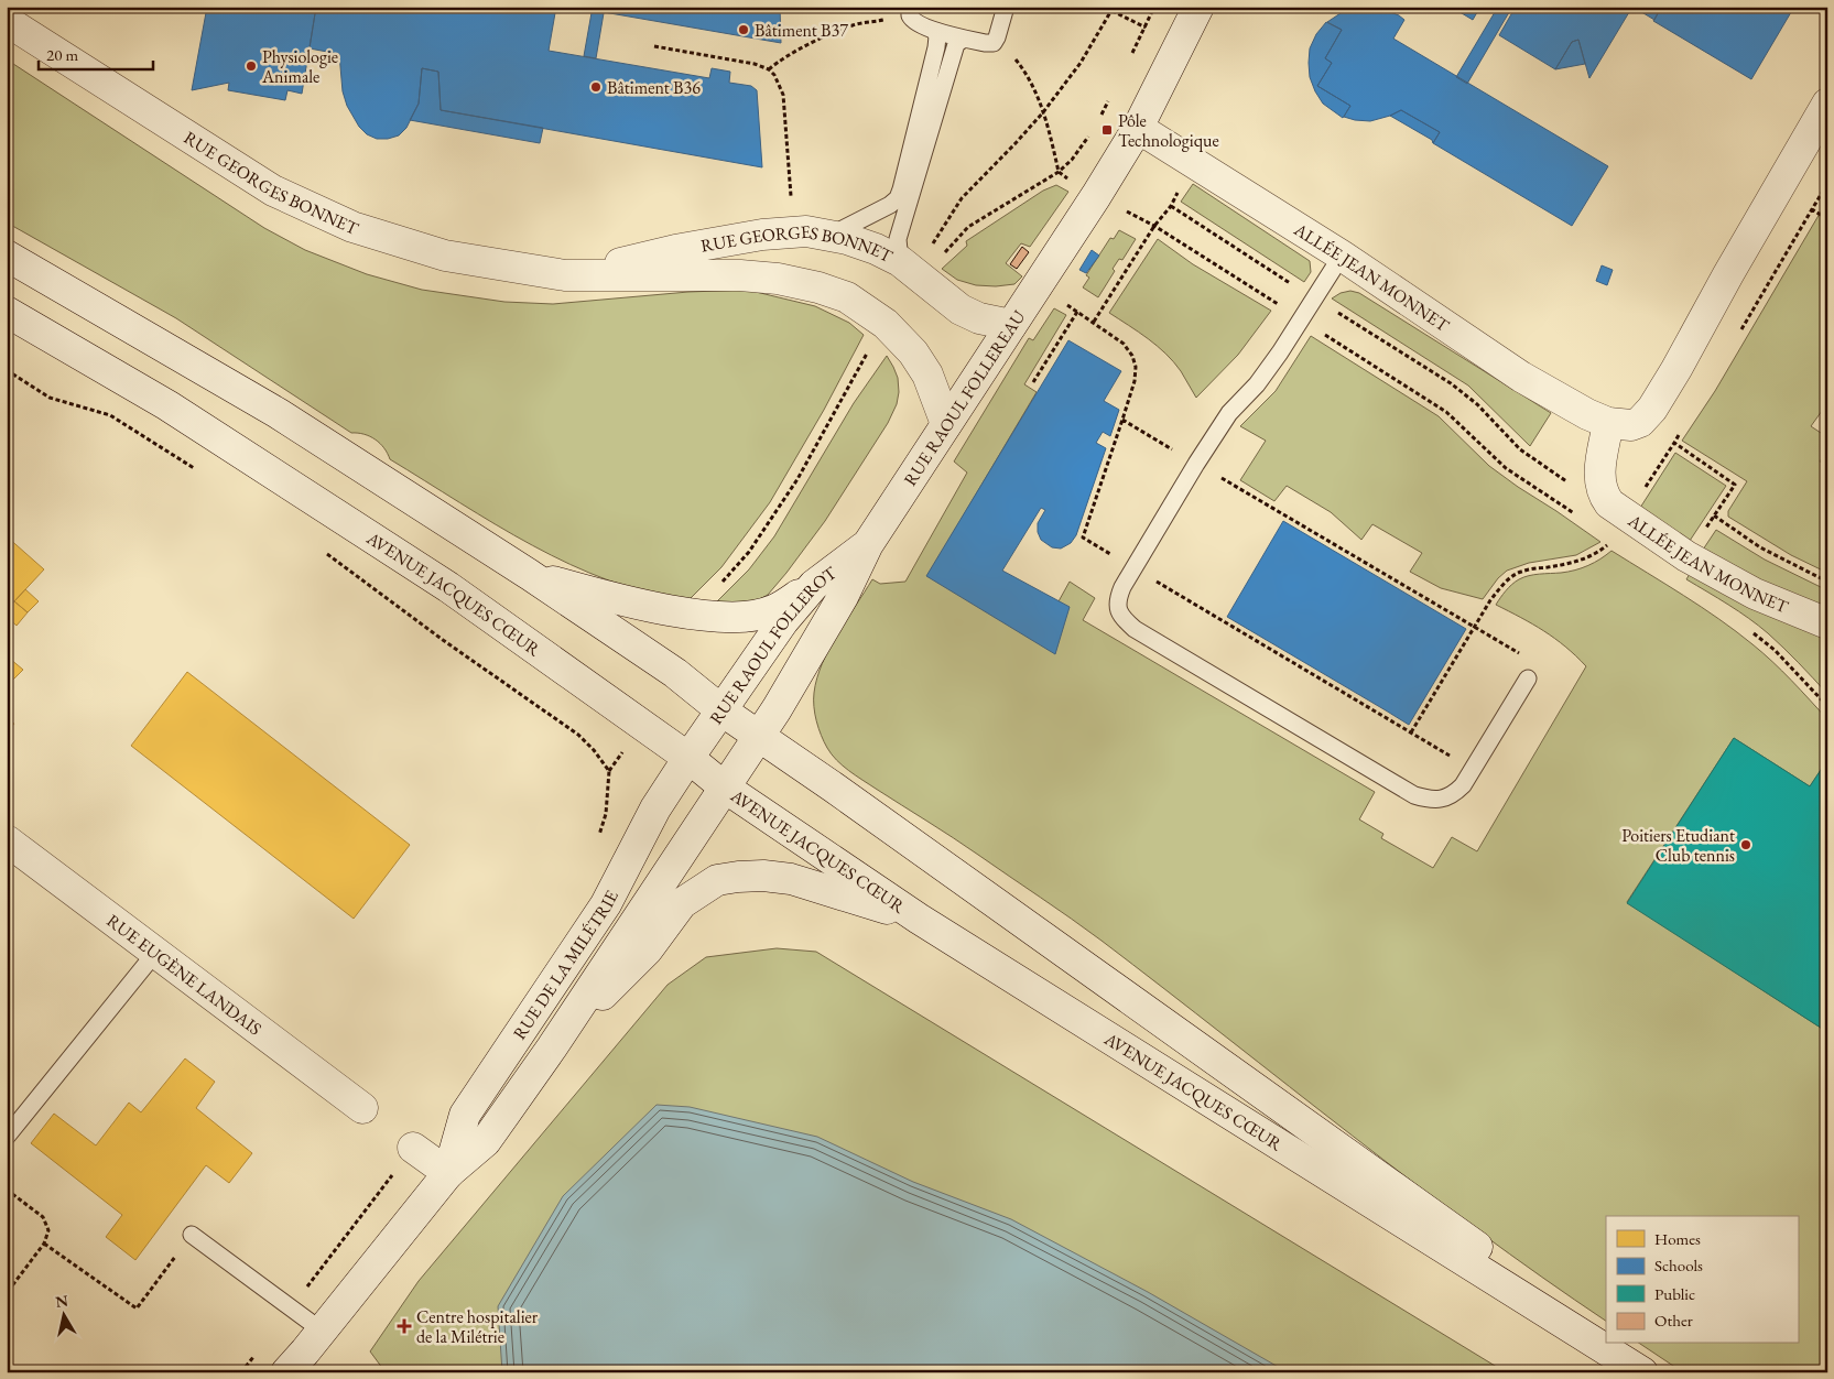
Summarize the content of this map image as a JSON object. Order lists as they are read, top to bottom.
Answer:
{
  "streets": {
    "street": [
      "RUE GEORGES BONNET",
      "ALLÉE JEAN MONNET",
      "RUE RAOUL FOLLEREAU",
      "AVENUE JACQUES CŒUR",
      "RUE RAOUL FOLLEROT",
      "RUE DE LA MILÉTRIE",
      "RUE EUGÈNE LANDAIS"
    ]
  },
  "crossings": [
    ["RUE GEORGES BONNET", "RUE RAOUL FOLLEREAU"],
    ["ALLÉE JEAN MONNET", "RUE RAOUL FOLLEREAU"],
    ["RUE RAOUL FOLLEREAU", "AVENUE JACQUES CŒUR"],
    ["RUE RAOUL FOLLEREAU", "RUE RAOUL FOLLEROT"],
    ["RUE RAOUL FOLLEREAU", "RUE DE LA MILÉTRIE"],
    ["AVENUE JACQUES CŒUR", "RUE RAOUL FOLLEROT"],
    ["AVENUE JACQUES CŒUR", "RUE DE LA MILÉTRIE"],
    ["RUE RAOUL FOLLEROT", "RUE DE LA MILÉTRIE"]
  ],
  "places": {
    "other": [
      "Bâtiment B37",
      "Physiologie Animale",
      "Bâtiment B36",
      "Poitiers Etudiant Club tennis"
    ],
    "transit": ["Pôle Technologique"],
    "health": ["Centre hospitalier de la Milétrie"]
  },
  "legend": [
    "Homes",
    "Schools",
    "Public",
    "Other"
  ],
  "scale_bar": "20 m",
  "north": "top"
}
